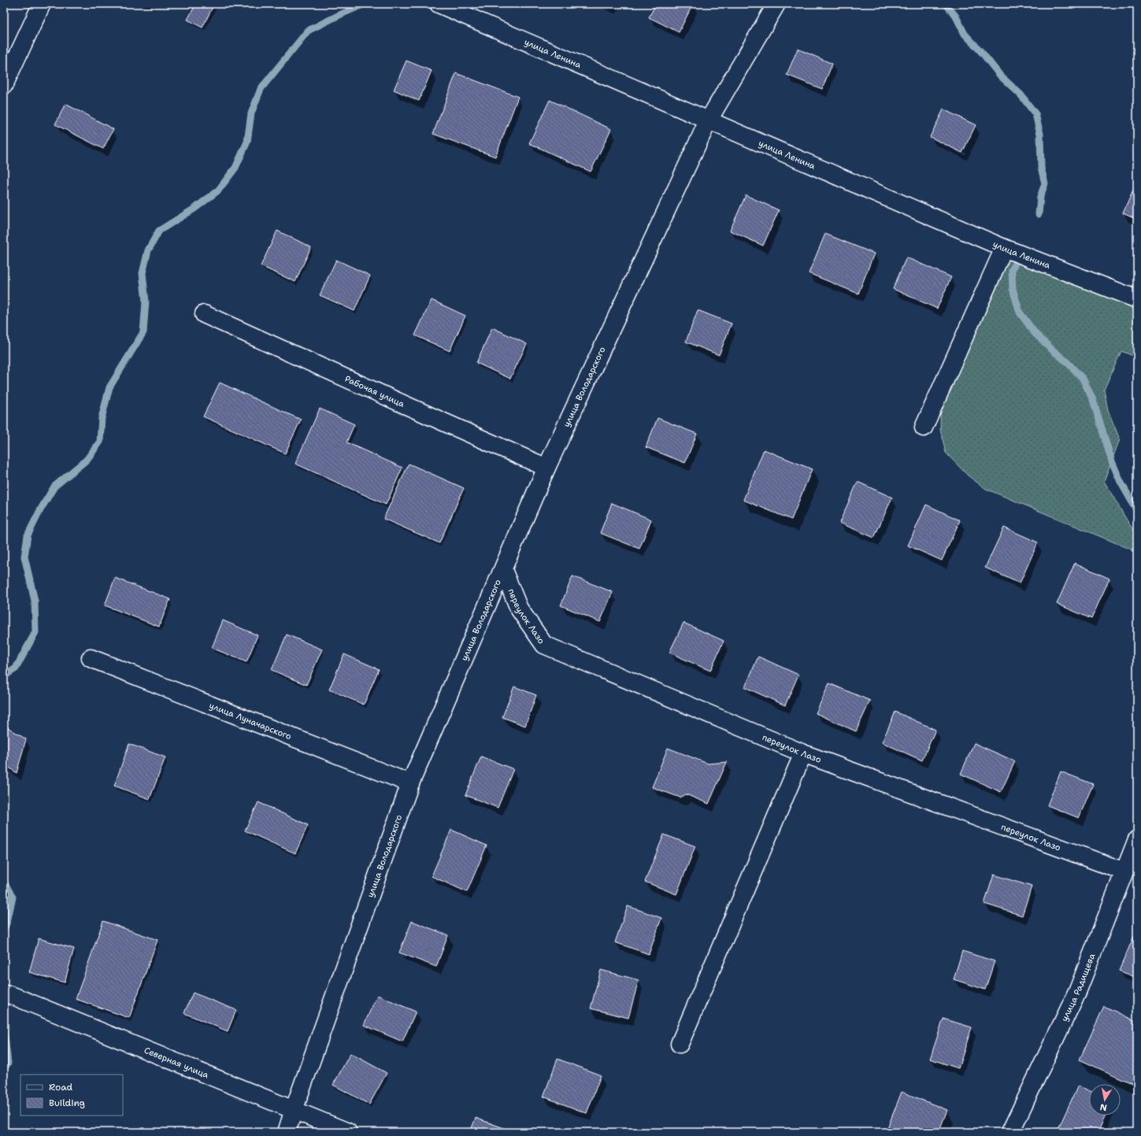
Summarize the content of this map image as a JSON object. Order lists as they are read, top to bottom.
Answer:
{
  "streets": {
    "street": [
      "улица Ленина",
      "улица Володарского",
      "Рабочая улица",
      "переулок Лазо",
      "улица Луначарского",
      "улица Радищева",
      "Северная улица"
    ]
  },
  "crossings": [
    ["улица Ленина", "улица Володарского"],
    ["улица Володарского", "Рабочая улица"],
    ["улица Володарского", "переулок Лазо"],
    ["улица Володарского", "улица Луначарского"],
    ["улица Володарского", "Северная улица"],
    ["переулок Лазо", "улица Радищева"]
  ],
  "legend": ["Road", "Building"],
  "north": "bottom"
}
